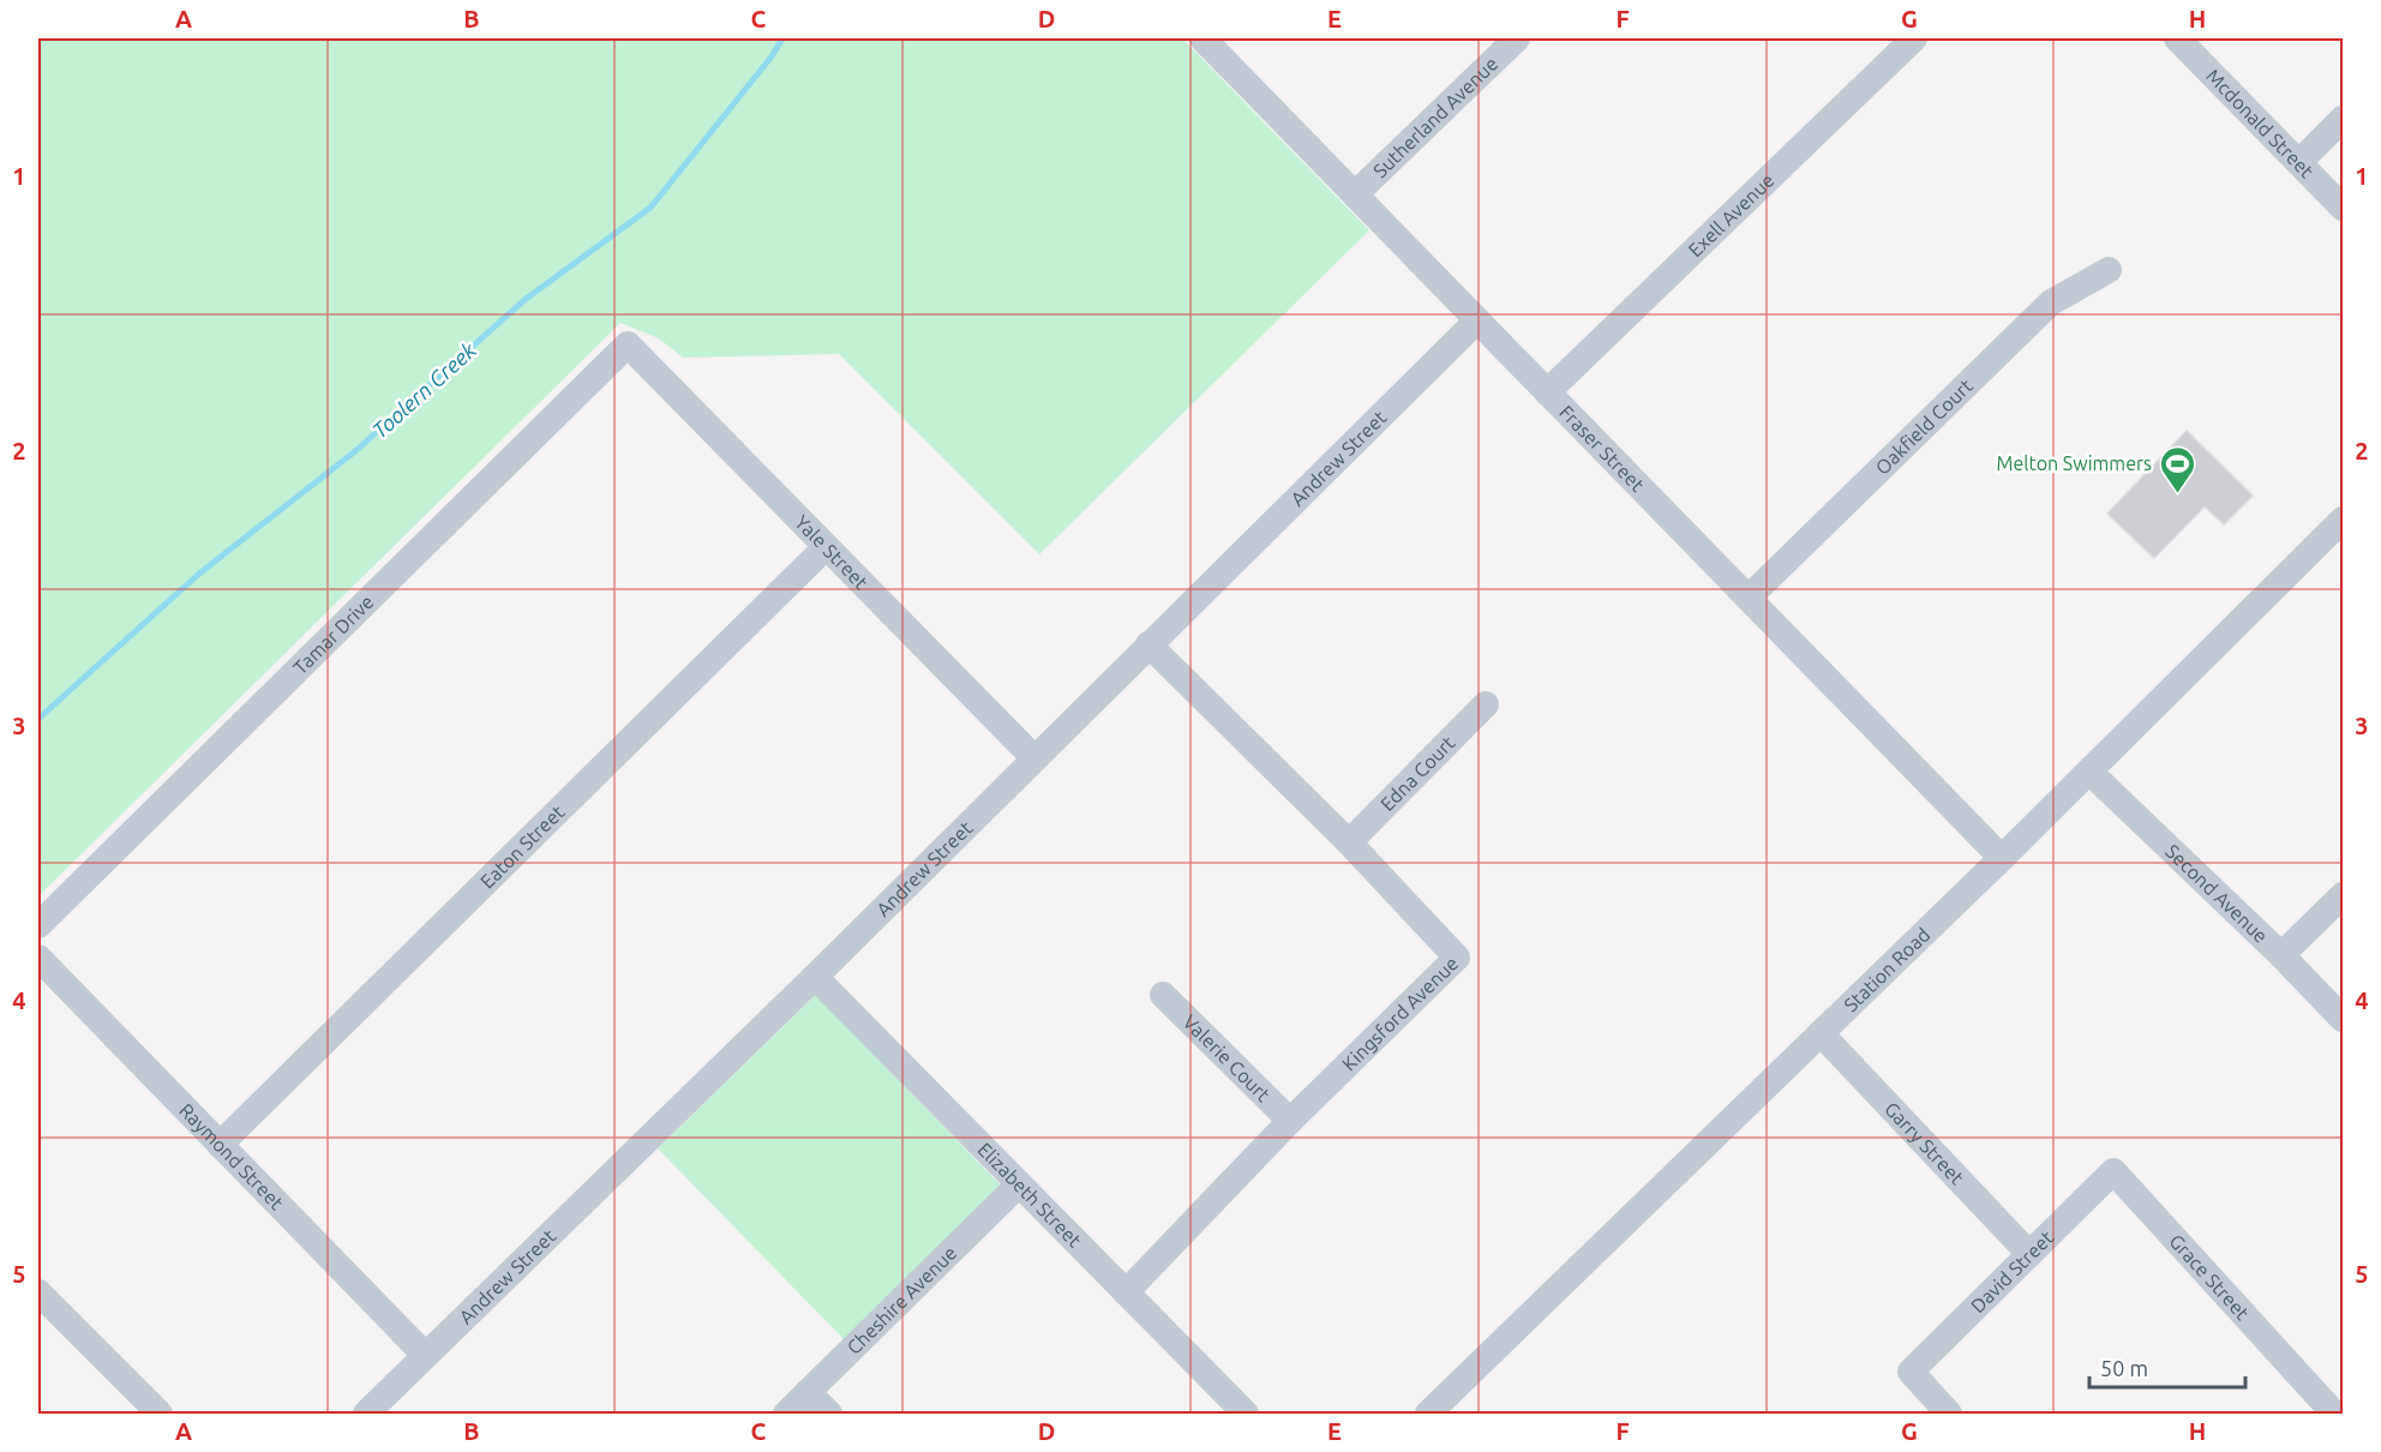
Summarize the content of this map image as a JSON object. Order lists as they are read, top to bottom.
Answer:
{
  "streets": {
    "street": [
      "Sutherland Avenue",
      "Mcdonald Street",
      "Exell Avenue",
      "Oakfield Court",
      "Fraser Street",
      "Andrew Street",
      "Yale Street",
      "Tamar Drive",
      "Edna Court",
      "Eaton Street",
      "Second Avenue",
      "Station Road",
      "Kingsford Avenue",
      "Valerie Court",
      "Garry Street",
      "Raymond Street",
      "Elizabeth Street",
      "David Street",
      "Grace Street",
      "Cheshire Avenue"
    ]
  },
  "crossings": [
    ["Sutherland Avenue", "Fraser Street"],
    ["Exell Avenue", "Fraser Street"],
    ["Oakfield Court", "Fraser Street"],
    ["Fraser Street", "Andrew Street"],
    ["Fraser Street", "Station Road"],
    ["Andrew Street", "Yale Street"],
    ["Andrew Street", "Kingsford Avenue"],
    ["Andrew Street", "Raymond Street"],
    ["Andrew Street", "Elizabeth Street"],
    ["Yale Street", "Tamar Drive"],
    ["Yale Street", "Eaton Street"],
    ["Edna Court", "Kingsford Avenue"],
    ["Eaton Street", "Raymond Street"],
    ["Second Avenue", "Station Road"],
    ["Station Road", "Garry Street"],
    ["Kingsford Avenue", "Valerie Court"],
    ["Kingsford Avenue", "Elizabeth Street"],
    ["Garry Street", "David Street"],
    ["Elizabeth Street", "Cheshire Avenue"],
    ["David Street", "Grace Street"]
  ],
  "water": ["Toolern Creek"],
  "places": {
    "sports": ["Melton Swimmers"]
  },
  "scale_bar": "50 m",
  "grid": {
    "columns": [
      "A",
      "B",
      "C",
      "D",
      "E",
      "F",
      "G",
      "H"
    ],
    "rows": [
      "1",
      "2",
      "3",
      "4",
      "5"
    ]
  }
}
